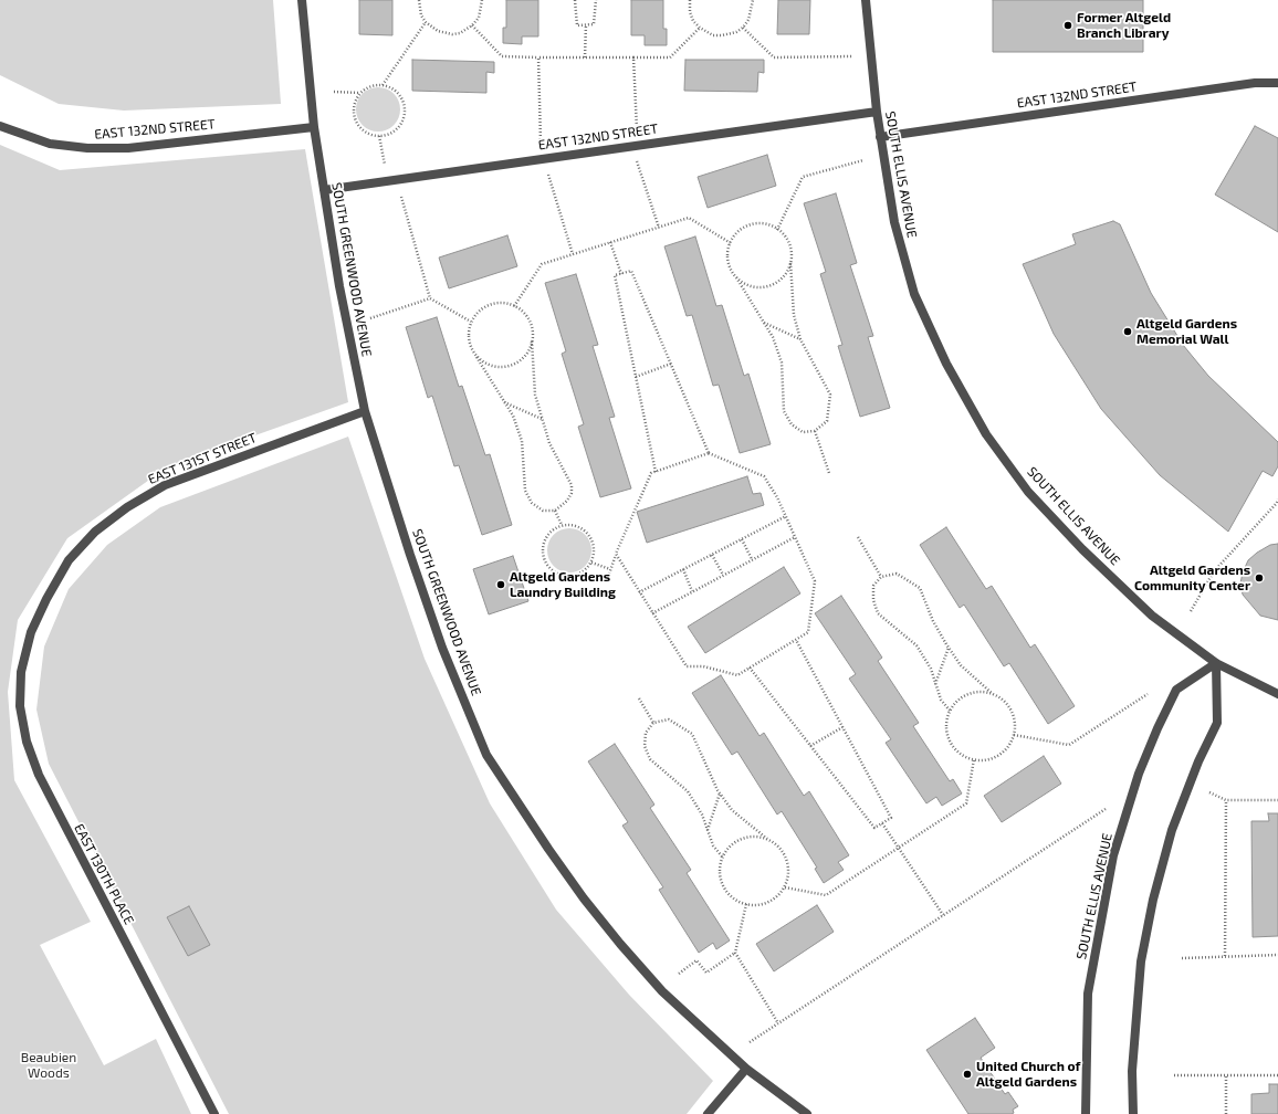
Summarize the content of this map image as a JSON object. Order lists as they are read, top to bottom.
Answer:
{
  "streets": {
    "street": [
      "EAST 132ND STREET",
      "SOUTH ELLIS AVENUE",
      "SOUTH GREENWOOD AVENUE",
      "EAST 131ST STREET",
      "EAST 130TH PLACE"
    ]
  },
  "crossings": [
    ["EAST 132ND STREET", "SOUTH ELLIS AVENUE"],
    ["EAST 132ND STREET", "SOUTH GREENWOOD AVENUE"],
    ["SOUTH GREENWOOD AVENUE", "EAST 131ST STREET"],
    ["EAST 131ST STREET", "EAST 130TH PLACE"]
  ],
  "parks": ["Beaubien Woods"],
  "places": [
    "Former Altgeld Branch Library",
    "Altgeld Gardens Memorial Wall",
    "Altgeld Gardens Community Center",
    "Altgeld Gardens Laundry Building",
    "United Church of Altgeld Gardens"
  ]
}
